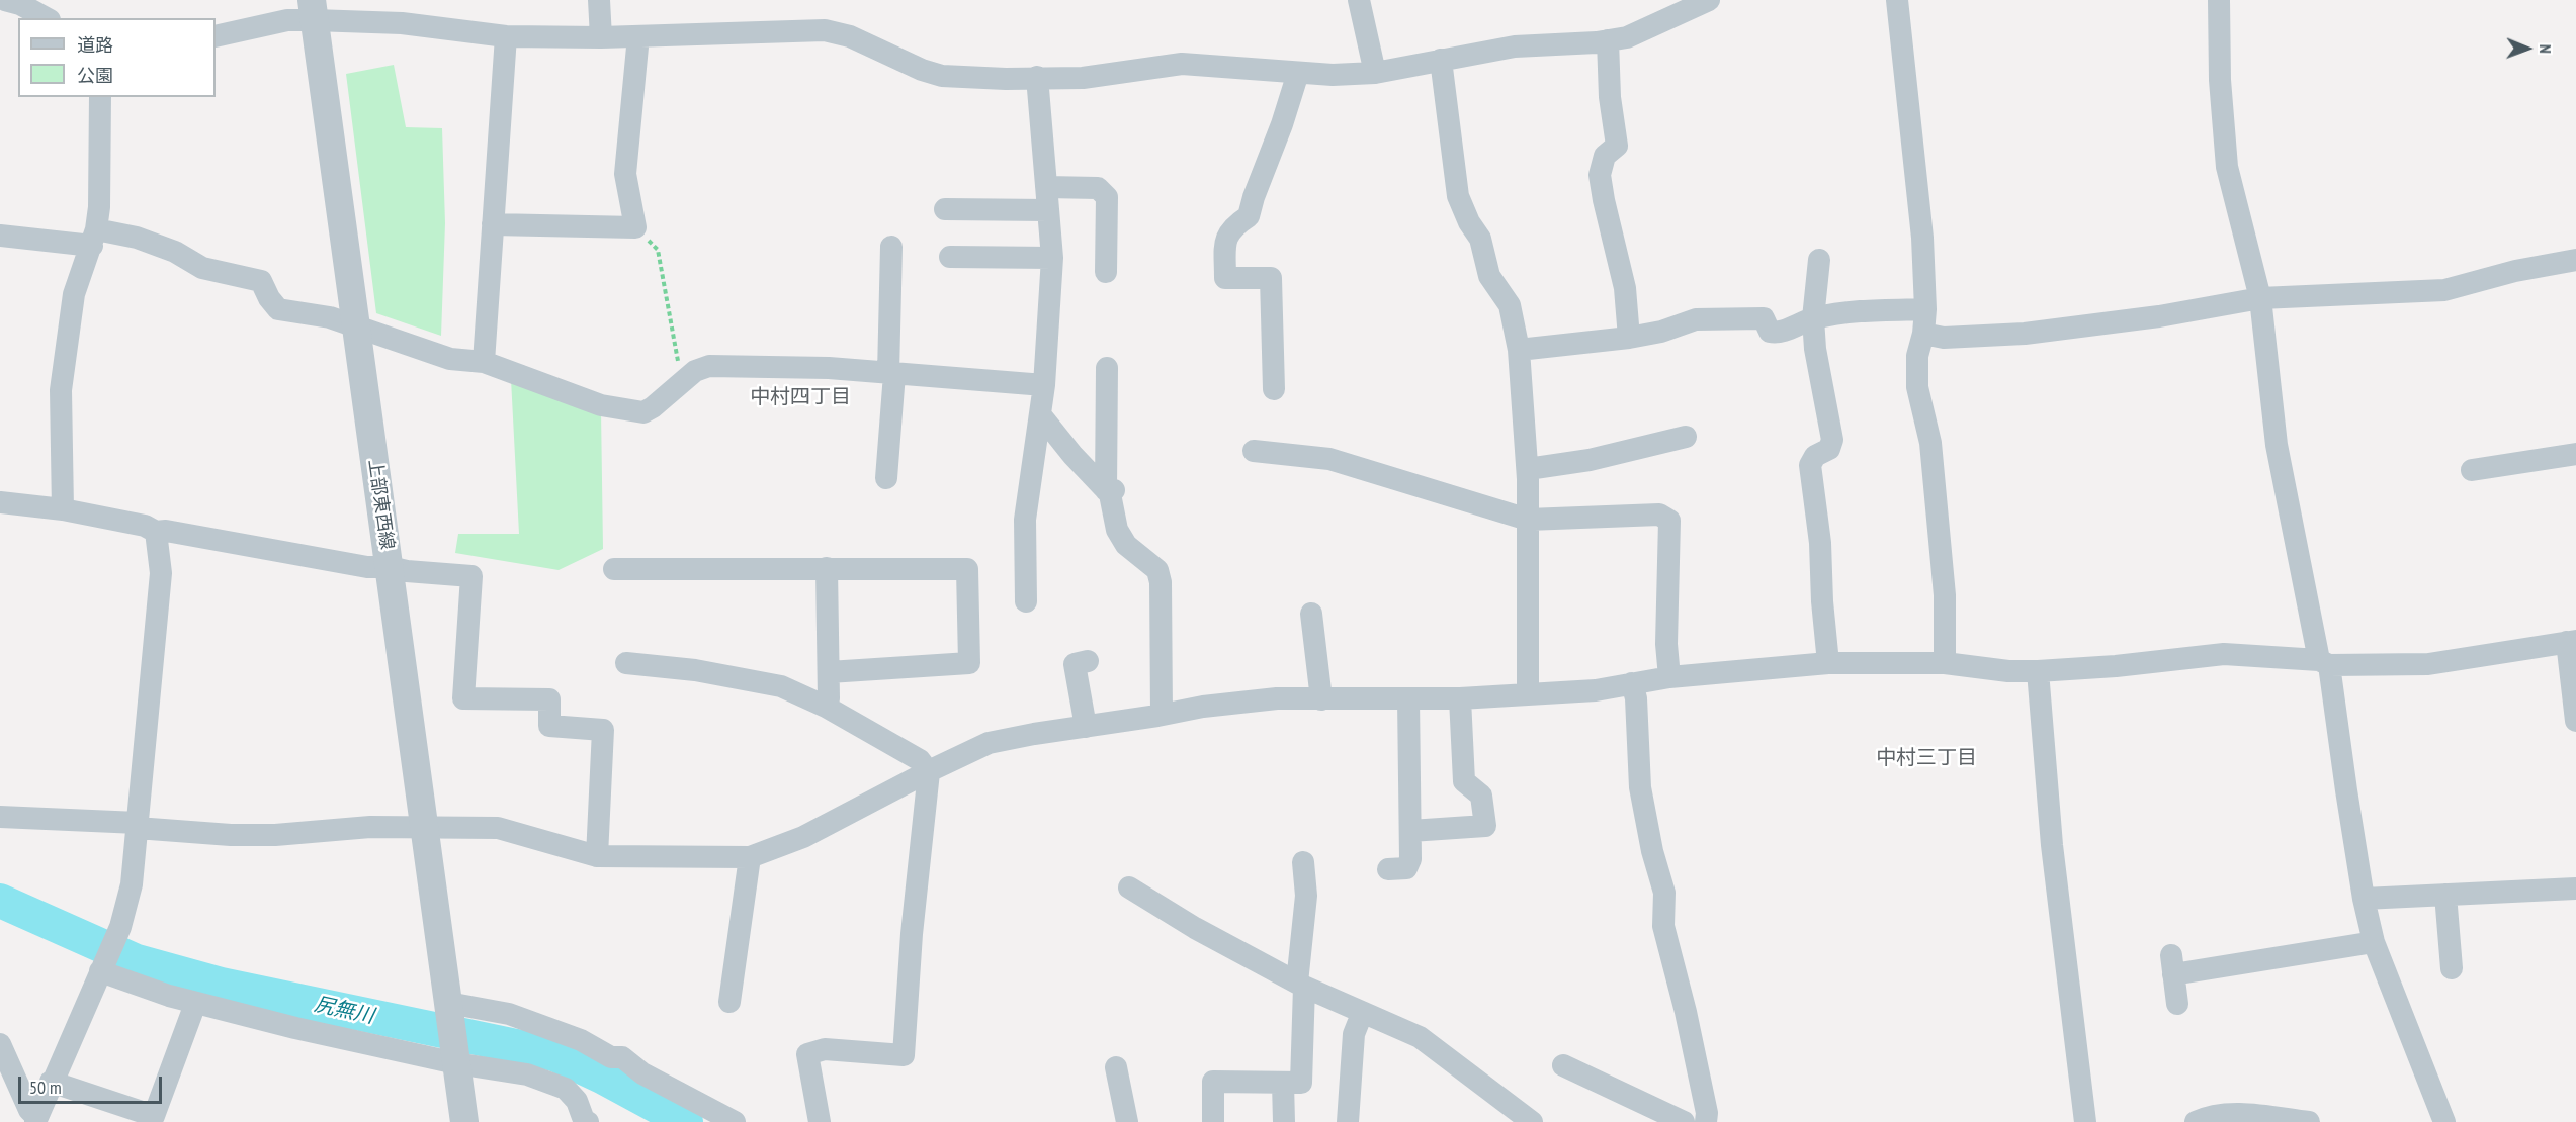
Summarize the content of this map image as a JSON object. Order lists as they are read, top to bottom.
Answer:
{
  "streets": {
    "street": ["上部東西線"]
  },
  "districts": ["中村四丁目", "中村三丁目"],
  "water": ["尻無川"],
  "legend": ["道路", "公園"],
  "scale_bar": "50 m",
  "north": "right"
}
